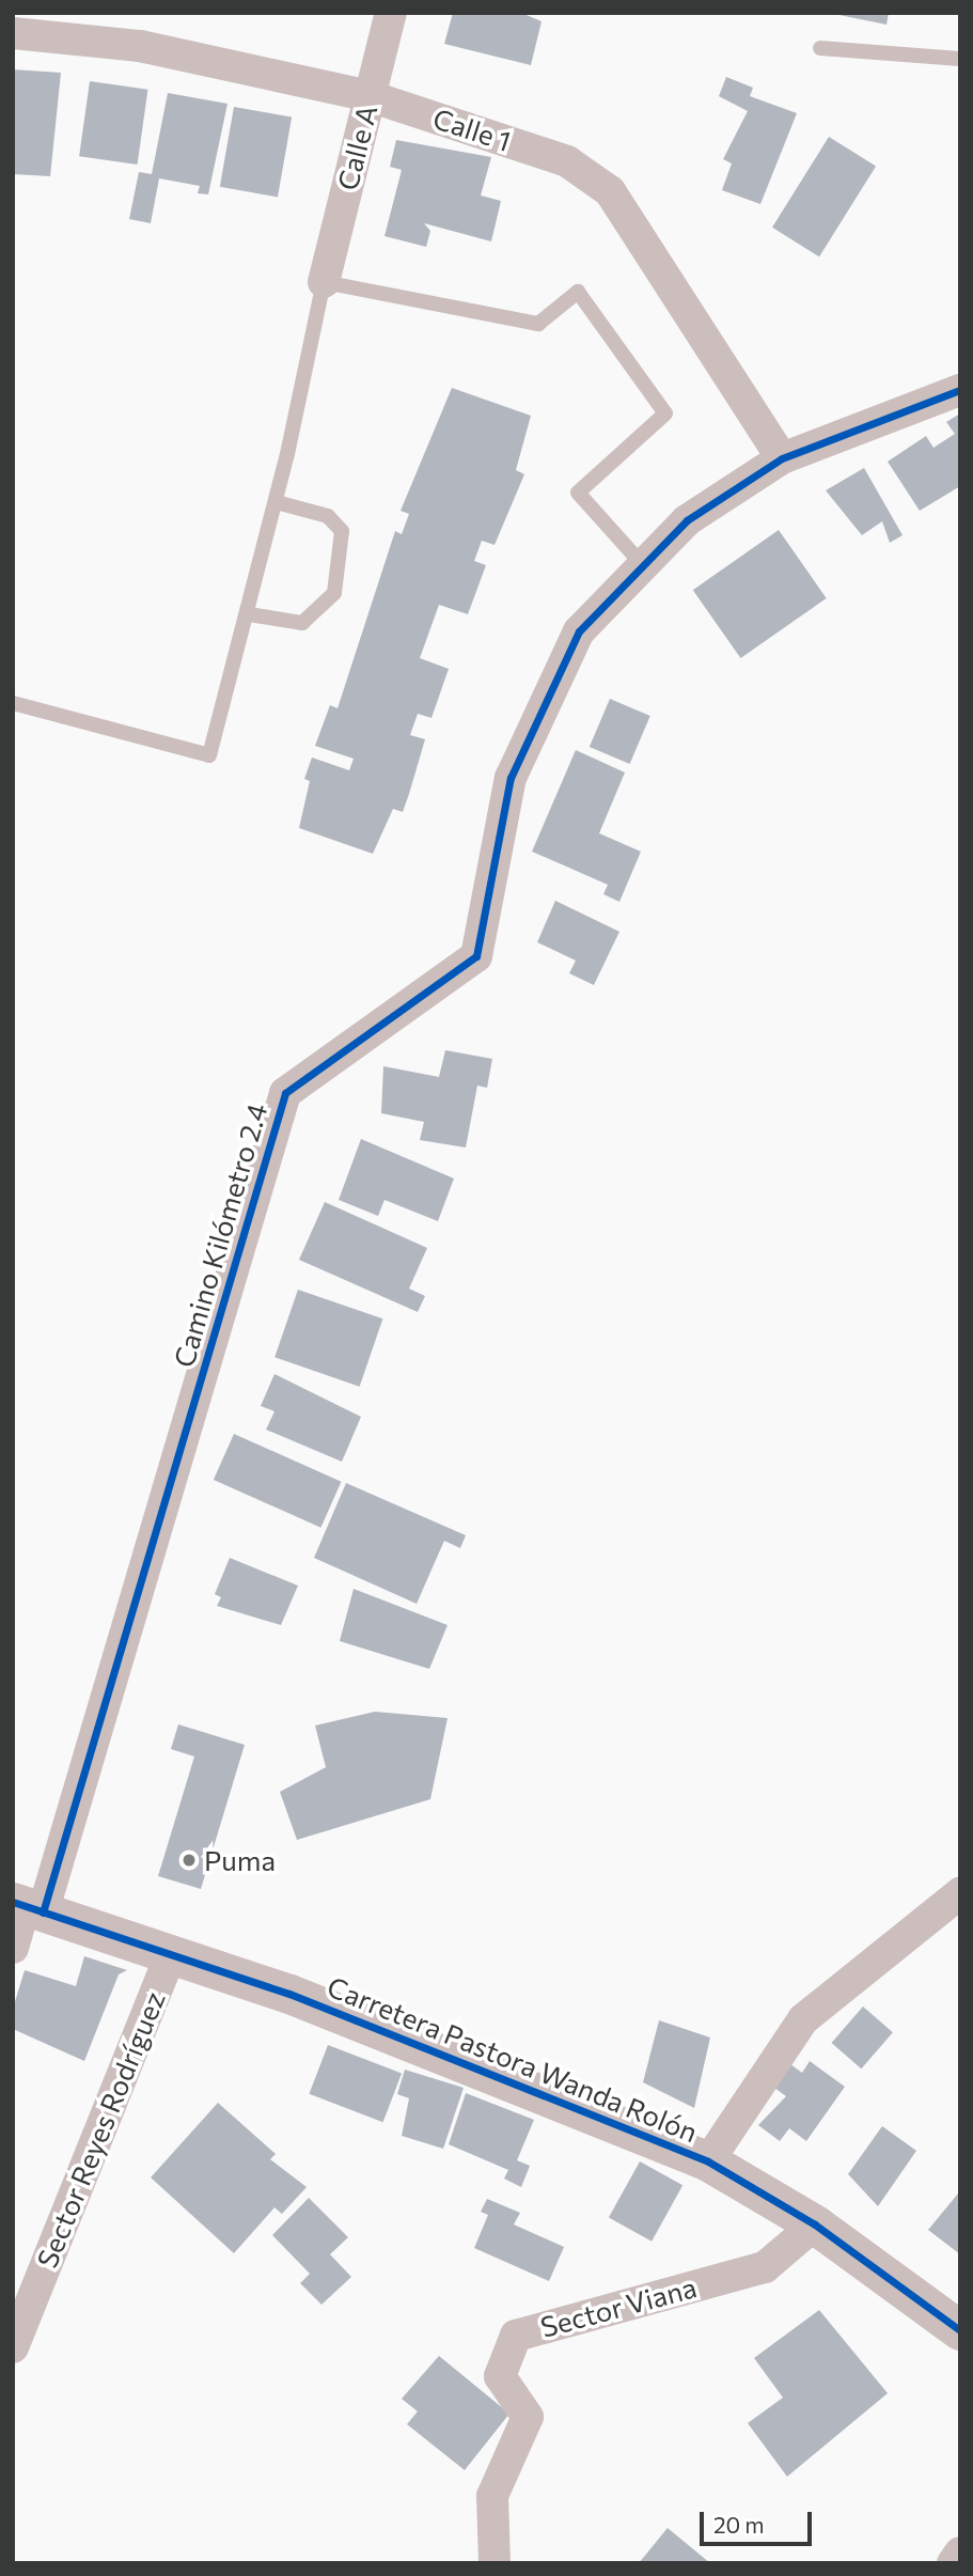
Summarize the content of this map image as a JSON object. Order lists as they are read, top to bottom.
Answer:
{
  "streets": {
    "street": [
      "Calle 1",
      "Calle A",
      "Camino Kilómetro 2.4",
      "Carretera Pastora Wanda Rolón",
      "Sector Reyes Rodríguez",
      "Sector Viana"
    ]
  },
  "crossings": [
    ["Calle 1", "Calle A"],
    ["Calle 1", "Camino Kilómetro 2.4"],
    ["Camino Kilómetro 2.4", "Carretera Pastora Wanda Rolón"],
    ["Carretera Pastora Wanda Rolón", "Sector Reyes Rodríguez"],
    ["Carretera Pastora Wanda Rolón", "Sector Viana"]
  ],
  "places": ["Puma"],
  "scale_bar": "20 m"
}
